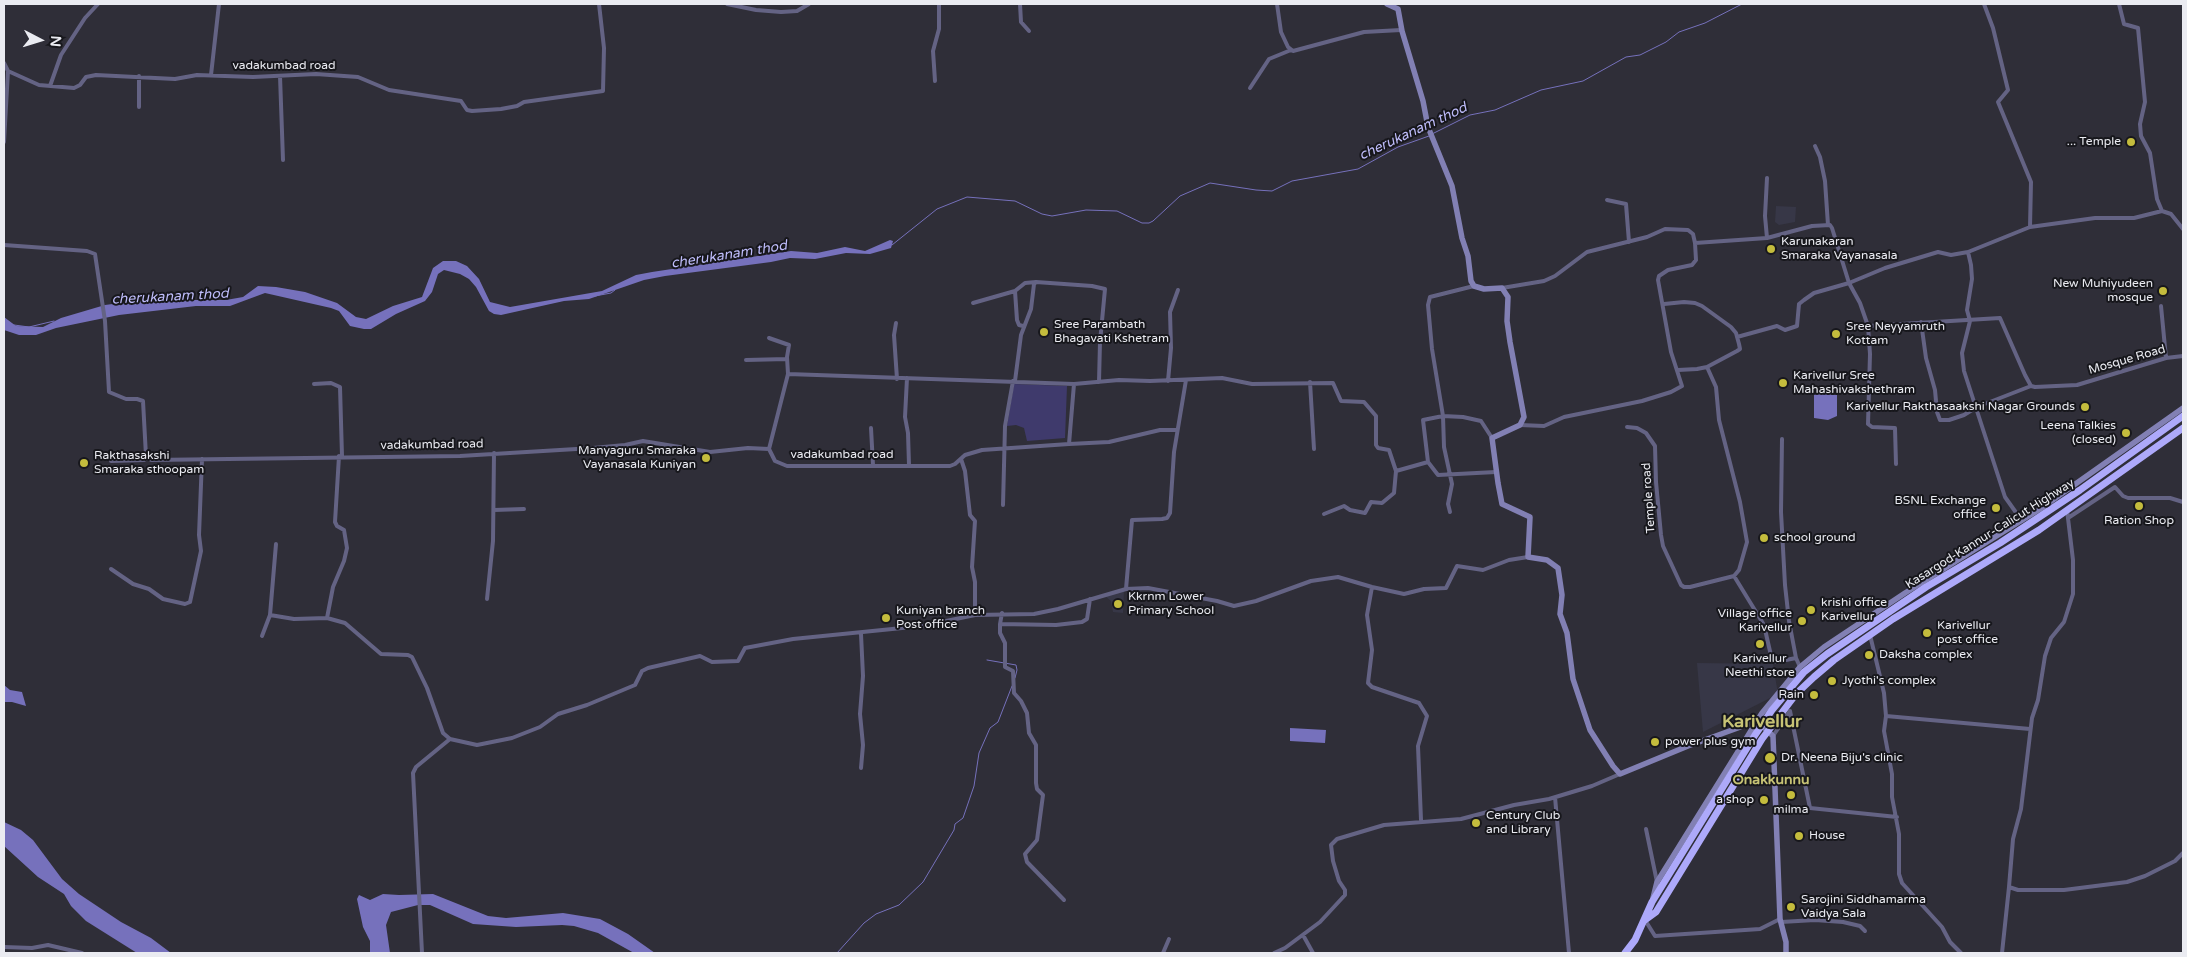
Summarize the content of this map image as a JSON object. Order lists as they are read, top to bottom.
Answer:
{
  "streets": {
    "highway": ["Kasargod-Kannur-Calicut Highway"],
    "street": ["vadakumbad road", "Mosque Road", "Temple road"]
  },
  "districts": ["Karivellur", "Onakkunnu"],
  "water": ["cherukanam thod"],
  "places": [
    "... Temple",
    "Karunakaran Smaraka Vayanasala",
    "New Muhiyudeen mosque",
    "Sree Parambath Bhagavati Kshetram",
    "Sree Neyyamruth Kottam",
    "Karivellur Sree Mahashivakshethram",
    "Karivellur Rakthasaakshi Nagar Grounds",
    "Leena Talkies (closed)",
    "Manyaguru Smaraka Vayanasala Kuniyan",
    "Rakthasakshi Smaraka sthoopam",
    "Ration Shop",
    "BSNL Exchange office",
    "school ground",
    "Kkrnm Lower Primary School",
    "krishi office Karivellur",
    "Kuniyan branch Post office",
    "Village office Karivellur",
    "Karivellur post office",
    "Karivellur Neethi store",
    "Daksha complex",
    "Jyothi's complex",
    "Rain",
    "power plus gym",
    "Dr. Neena Biju's clinic",
    "milma",
    "a shop",
    "Century Club and Library",
    "House",
    "Sarojini Siddhamarma Vaidya Sala"
  ],
  "north": "right"
}
